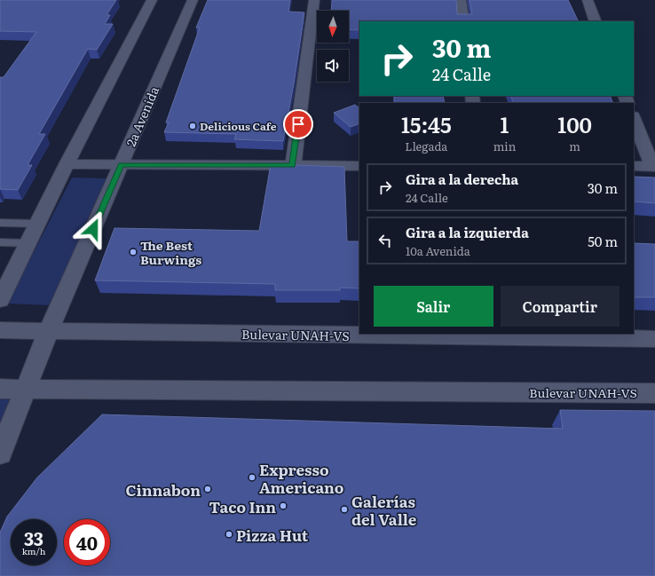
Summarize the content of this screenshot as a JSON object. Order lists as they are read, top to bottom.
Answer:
{
  "streets": {
    "street": ["2a Avenida", "Bulevar UNAH-VS"]
  },
  "crossings": [
    ["2a Avenida", "Bulevar UNAH-VS"]
  ],
  "places": [
    "Delicious Cafe",
    "The Best Burwings",
    "Expresso Americano",
    "Cinnabon",
    "Taco Inn",
    "Galerías del Valle",
    "Pizza Hut"
  ],
  "north": "bottom",
  "page": {
    "turn": ["30 m", "24 Calle"],
    "eta": [
      "15:45",
      "Llegada",
      "1",
      "min",
      "100",
      "m"
    ],
    "list": [
      {
        "name": "Gira a la derecha",
        "note": "24 Calle",
        "value": "30 m"
      },
      {
        "name": "Gira a la izquierda",
        "note": "10a Avenida",
        "value": "50 m"
      }
    ],
    "buttons": ["Salir", "Compartir"],
    "speed": "33 km/h",
    "limit": "40"
  }
}
